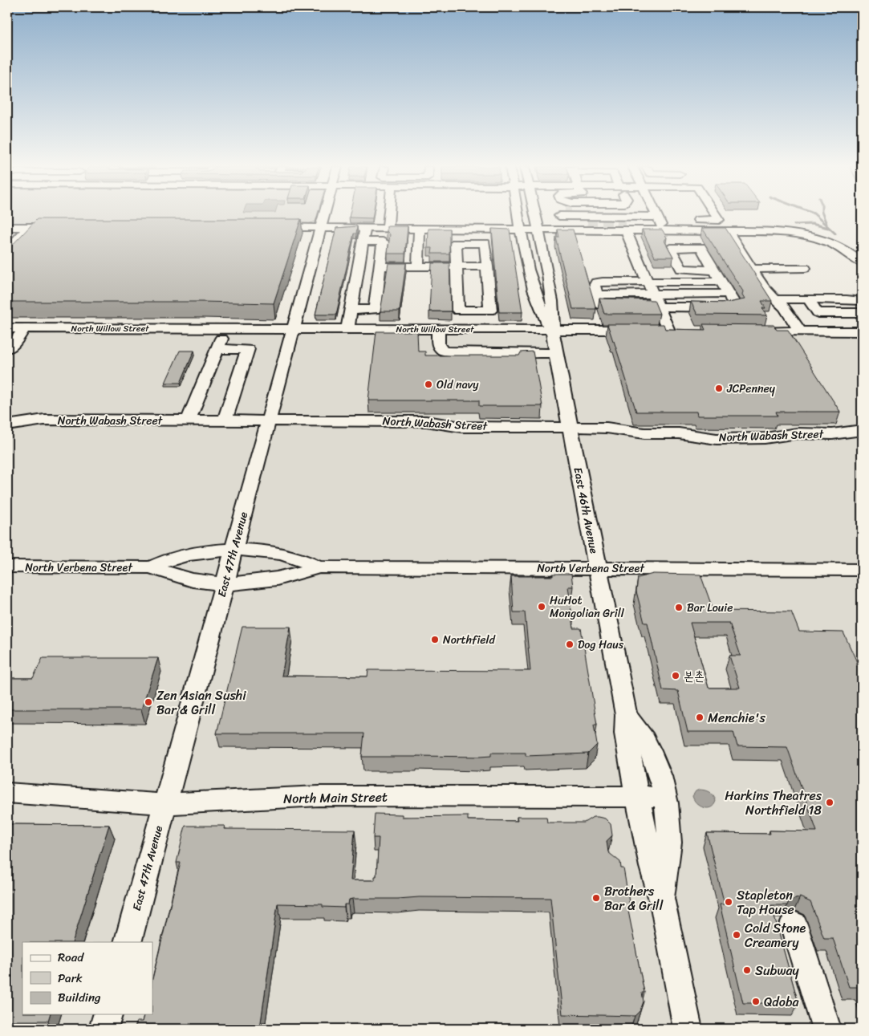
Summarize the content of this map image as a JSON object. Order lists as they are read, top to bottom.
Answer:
{
  "streets": {
    "street": [
      "North Willow Street",
      "North Wabash Street",
      "East 46th Avenue",
      "East 47th Avenue",
      "North Verbena Street",
      "North Main Street"
    ]
  },
  "crossings": [
    ["North Willow Street", "East 46th Avenue"],
    ["North Willow Street", "East 47th Avenue"],
    ["North Wabash Street", "East 46th Avenue"],
    ["North Wabash Street", "East 47th Avenue"],
    ["East 46th Avenue", "North Verbena Street"],
    ["East 46th Avenue", "North Main Street"],
    ["East 47th Avenue", "North Verbena Street"],
    ["East 47th Avenue", "North Main Street"]
  ],
  "places": [
    "Old navy",
    "JCPenney",
    "HuHot Mongolian Grill",
    "Bar Louie",
    "Northfield",
    "Dog Haus",
    "본촌",
    "Zen Asian Sushi Bar & Grill",
    "Menchie's",
    "Harkins Theatres Northfield 18",
    "Brothers Bar & Grill",
    "Stapleton Tap House",
    "Cold Stone Creamery",
    "Subway",
    "Qdoba"
  ],
  "legend": ["Road", "Park", "Building"]
}
